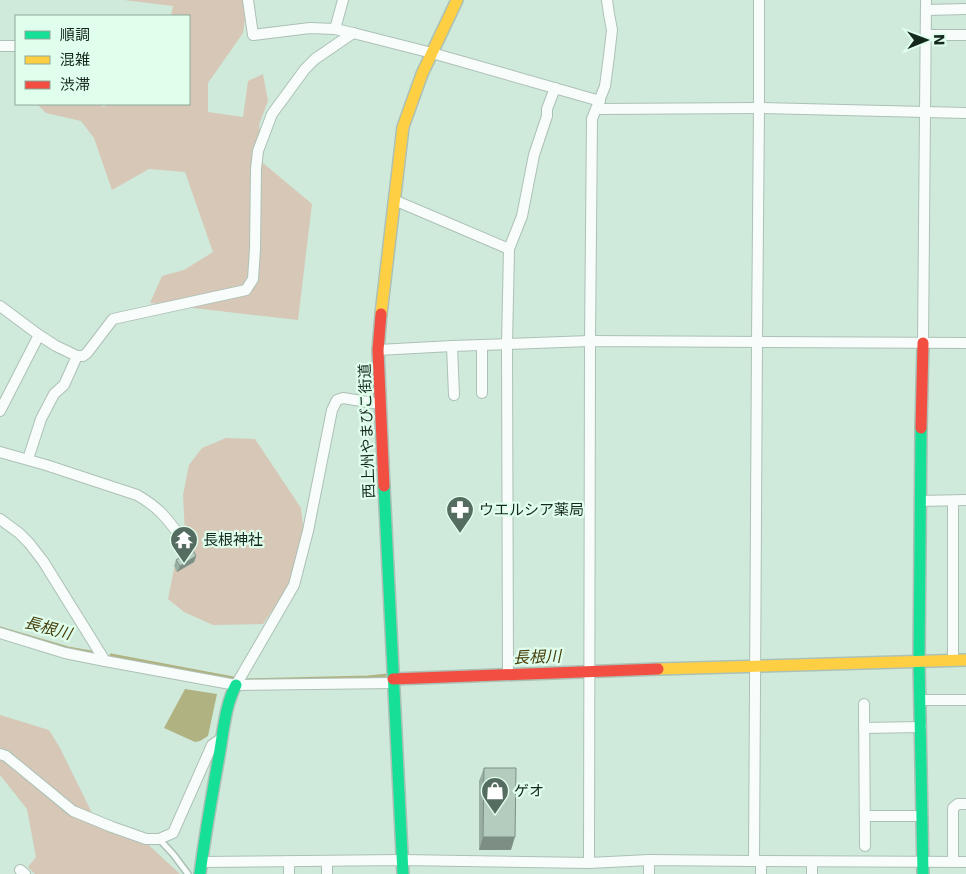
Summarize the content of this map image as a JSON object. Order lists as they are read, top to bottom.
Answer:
{
  "streets": {
    "main road": ["西上州やまびこ街道"]
  },
  "water": ["長根川"],
  "places": {
    "pharmacy": ["ウエルシア薬局"],
    "temple": ["長根神社"],
    "shop": ["ゲオ"]
  },
  "legend": ["順調", "混雑", "渋滞"],
  "north": "right"
}
